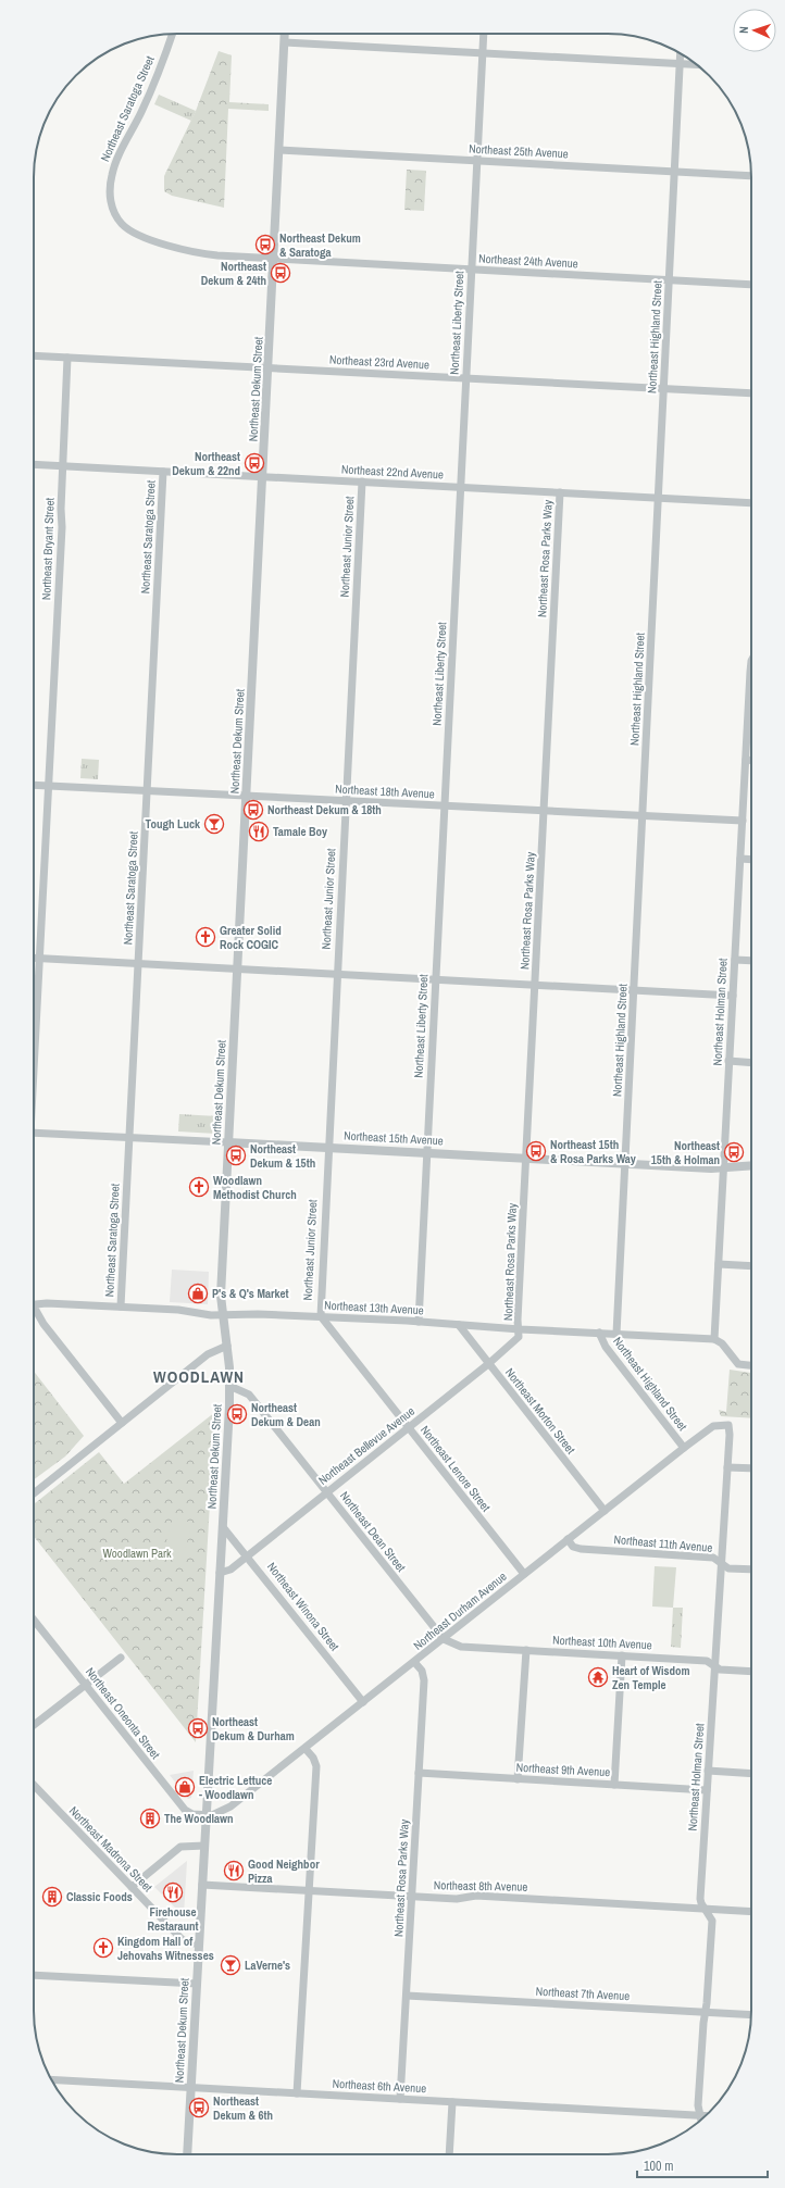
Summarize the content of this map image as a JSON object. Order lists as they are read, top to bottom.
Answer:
{
  "streets": {
    "street": [
      "Northeast Saratoga Street",
      "Northeast 25th Avenue",
      "Northeast 24th Avenue",
      "Northeast Liberty Street",
      "Northeast Highland Street",
      "Northeast 23rd Avenue",
      "Northeast Dekum Street",
      "Northeast 22nd Avenue",
      "Northeast Junior Street",
      "Northeast Bryant Street",
      "Northeast Rosa Parks Way",
      "Northeast 18th Avenue",
      "Northeast Holman Street",
      "Northeast 15th Avenue",
      "Northeast 13th Avenue",
      "Northeast Morton Street",
      "Northeast Bellevue Avenue",
      "Northeast Lenore Street",
      "Northeast Dean Street",
      "Northeast 11th Avenue",
      "Northeast Winona Street",
      "Northeast Durham Avenue",
      "Northeast 10th Avenue",
      "Northeast Oneonta Street",
      "Northeast 9th Avenue",
      "Northeast Madrona Street",
      "Northeast 8th Avenue",
      "Northeast 7th Avenue",
      "Northeast 6th Avenue"
    ]
  },
  "crossings": [
    ["Northeast Saratoga Street", "Northeast 24th Avenue"],
    ["Northeast Saratoga Street", "Northeast Dekum Street"],
    ["Northeast Saratoga Street", "Northeast 22nd Avenue"],
    ["Northeast Saratoga Street", "Northeast 18th Avenue"],
    ["Northeast Saratoga Street", "Northeast 15th Avenue"],
    ["Northeast Saratoga Street", "Northeast 13th Avenue"],
    ["Northeast 25th Avenue", "Northeast Liberty Street"],
    ["Northeast 25th Avenue", "Northeast Highland Street"],
    ["Northeast 25th Avenue", "Northeast Dekum Street"],
    ["Northeast 24th Avenue", "Northeast Liberty Street"],
    ["Northeast 24th Avenue", "Northeast Highland Street"],
    ["Northeast 24th Avenue", "Northeast Dekum Street"],
    ["Northeast Liberty Street", "Northeast 23rd Avenue"],
    ["Northeast Liberty Street", "Northeast 22nd Avenue"],
    ["Northeast Liberty Street", "Northeast 18th Avenue"],
    ["Northeast Liberty Street", "Northeast 15th Avenue"],
    ["Northeast Liberty Street", "Northeast 13th Avenue"],
    ["Northeast Highland Street", "Northeast 23rd Avenue"],
    ["Northeast Highland Street", "Northeast 22nd Avenue"],
    ["Northeast Highland Street", "Northeast 18th Avenue"],
    ["Northeast Highland Street", "Northeast 15th Avenue"],
    ["Northeast Highland Street", "Northeast 13th Avenue"],
    ["Northeast Highland Street", "Northeast Durham Avenue"],
    ["Northeast 23rd Avenue", "Northeast Dekum Street"],
    ["Northeast 23rd Avenue", "Northeast Bryant Street"],
    ["Northeast Dekum Street", "Northeast 22nd Avenue"],
    ["Northeast Dekum Street", "Northeast 18th Avenue"],
    ["Northeast Dekum Street", "Northeast 15th Avenue"],
    ["Northeast Dekum Street", "Northeast 13th Avenue"],
    ["Northeast Dekum Street", "Northeast Bellevue Avenue"],
    ["Northeast Dekum Street", "Northeast Dean Street"],
    ["Northeast Dekum Street", "Northeast Winona Street"],
    ["Northeast Dekum Street", "Northeast Durham Avenue"],
    ["Northeast Dekum Street", "Northeast Oneonta Street"],
    ["Northeast Dekum Street", "Northeast Madrona Street"],
    ["Northeast Dekum Street", "Northeast 8th Avenue"],
    ["Northeast Dekum Street", "Northeast 6th Avenue"],
    ["Northeast 22nd Avenue", "Northeast Junior Street"],
    ["Northeast 22nd Avenue", "Northeast Bryant Street"],
    ["Northeast 22nd Avenue", "Northeast Rosa Parks Way"],
    ["Northeast Junior Street", "Northeast 18th Avenue"],
    ["Northeast Junior Street", "Northeast 15th Avenue"],
    ["Northeast Junior Street", "Northeast 13th Avenue"],
    ["Northeast Junior Street", "Northeast Lenore Street"],
    ["Northeast Bryant Street", "Northeast 18th Avenue"],
    ["Northeast Rosa Parks Way", "Northeast 18th Avenue"],
    ["Northeast Rosa Parks Way", "Northeast 15th Avenue"],
    ["Northeast Rosa Parks Way", "Northeast 13th Avenue"],
    ["Northeast Rosa Parks Way", "Northeast Bellevue Avenue"],
    ["Northeast Rosa Parks Way", "Northeast Durham Avenue"],
    ["Northeast Rosa Parks Way", "Northeast 9th Avenue"],
    ["Northeast Rosa Parks Way", "Northeast 8th Avenue"],
    ["Northeast Rosa Parks Way", "Northeast 7th Avenue"],
    ["Northeast Rosa Parks Way", "Northeast 6th Avenue"],
    ["Northeast 18th Avenue", "Northeast Holman Street"],
    ["Northeast Holman Street", "Northeast 15th Avenue"],
    ["Northeast Holman Street", "Northeast 13th Avenue"],
    ["Northeast Holman Street", "Northeast 11th Avenue"],
    ["Northeast Holman Street", "Northeast Durham Avenue"],
    ["Northeast Holman Street", "Northeast 10th Avenue"],
    ["Northeast Holman Street", "Northeast 9th Avenue"],
    ["Northeast Holman Street", "Northeast 8th Avenue"],
    ["Northeast Holman Street", "Northeast 7th Avenue"],
    ["Northeast Holman Street", "Northeast 6th Avenue"],
    ["Northeast 13th Avenue", "Northeast Morton Street"],
    ["Northeast 13th Avenue", "Northeast Bellevue Avenue"],
    ["Northeast 13th Avenue", "Northeast Lenore Street"],
    ["Northeast Morton Street", "Northeast Bellevue Avenue"],
    ["Northeast Morton Street", "Northeast Durham Avenue"],
    ["Northeast Bellevue Avenue", "Northeast Lenore Street"],
    ["Northeast Bellevue Avenue", "Northeast Dean Street"],
    ["Northeast Bellevue Avenue", "Northeast Winona Street"],
    ["Northeast Lenore Street", "Northeast Durham Avenue"],
    ["Northeast Dean Street", "Northeast Durham Avenue"],
    ["Northeast Dean Street", "Northeast 10th Avenue"],
    ["Northeast 11th Avenue", "Northeast Durham Avenue"],
    ["Northeast Winona Street", "Northeast Durham Avenue"],
    ["Northeast Durham Avenue", "Northeast 10th Avenue"],
    ["Northeast Durham Avenue", "Northeast Oneonta Street"]
  ],
  "districts": ["WOODLAWN"],
  "parks": ["Woodlawn Park"],
  "places": {
    "bus stop": [
      "Northeast Dekum & Saratoga",
      "Northeast Dekum & 24th",
      "Northeast Dekum & 22nd",
      "Northeast Dekum & 18th",
      "Northeast 15th & Rosa Parks Way",
      "Northeast 15th & Holman",
      "Northeast Dekum & 15th",
      "Northeast Dekum & Dean",
      "Northeast Dekum & Durham",
      "Northeast Dekum & 6th"
    ],
    "bar": ["Tough Luck", "LaVerne's"],
    "restaurant": ["Tamale Boy", "Good Neighbor Pizza", "Firehouse Restaraunt"],
    "church": ["Greater Solid Rock COGIC", "Woodlawn Methodist Church", "Kingdom Hall of Jehovahs Witnesses"],
    "shop": ["P's & Q's Market", "Electric Lettuce - Woodlawn"],
    "temple": ["Heart of Wisdom Zen Temple"],
    "building": ["The Woodlawn", "Classic Foods"]
  },
  "scale_bar": "100 m",
  "north": "left"
}
